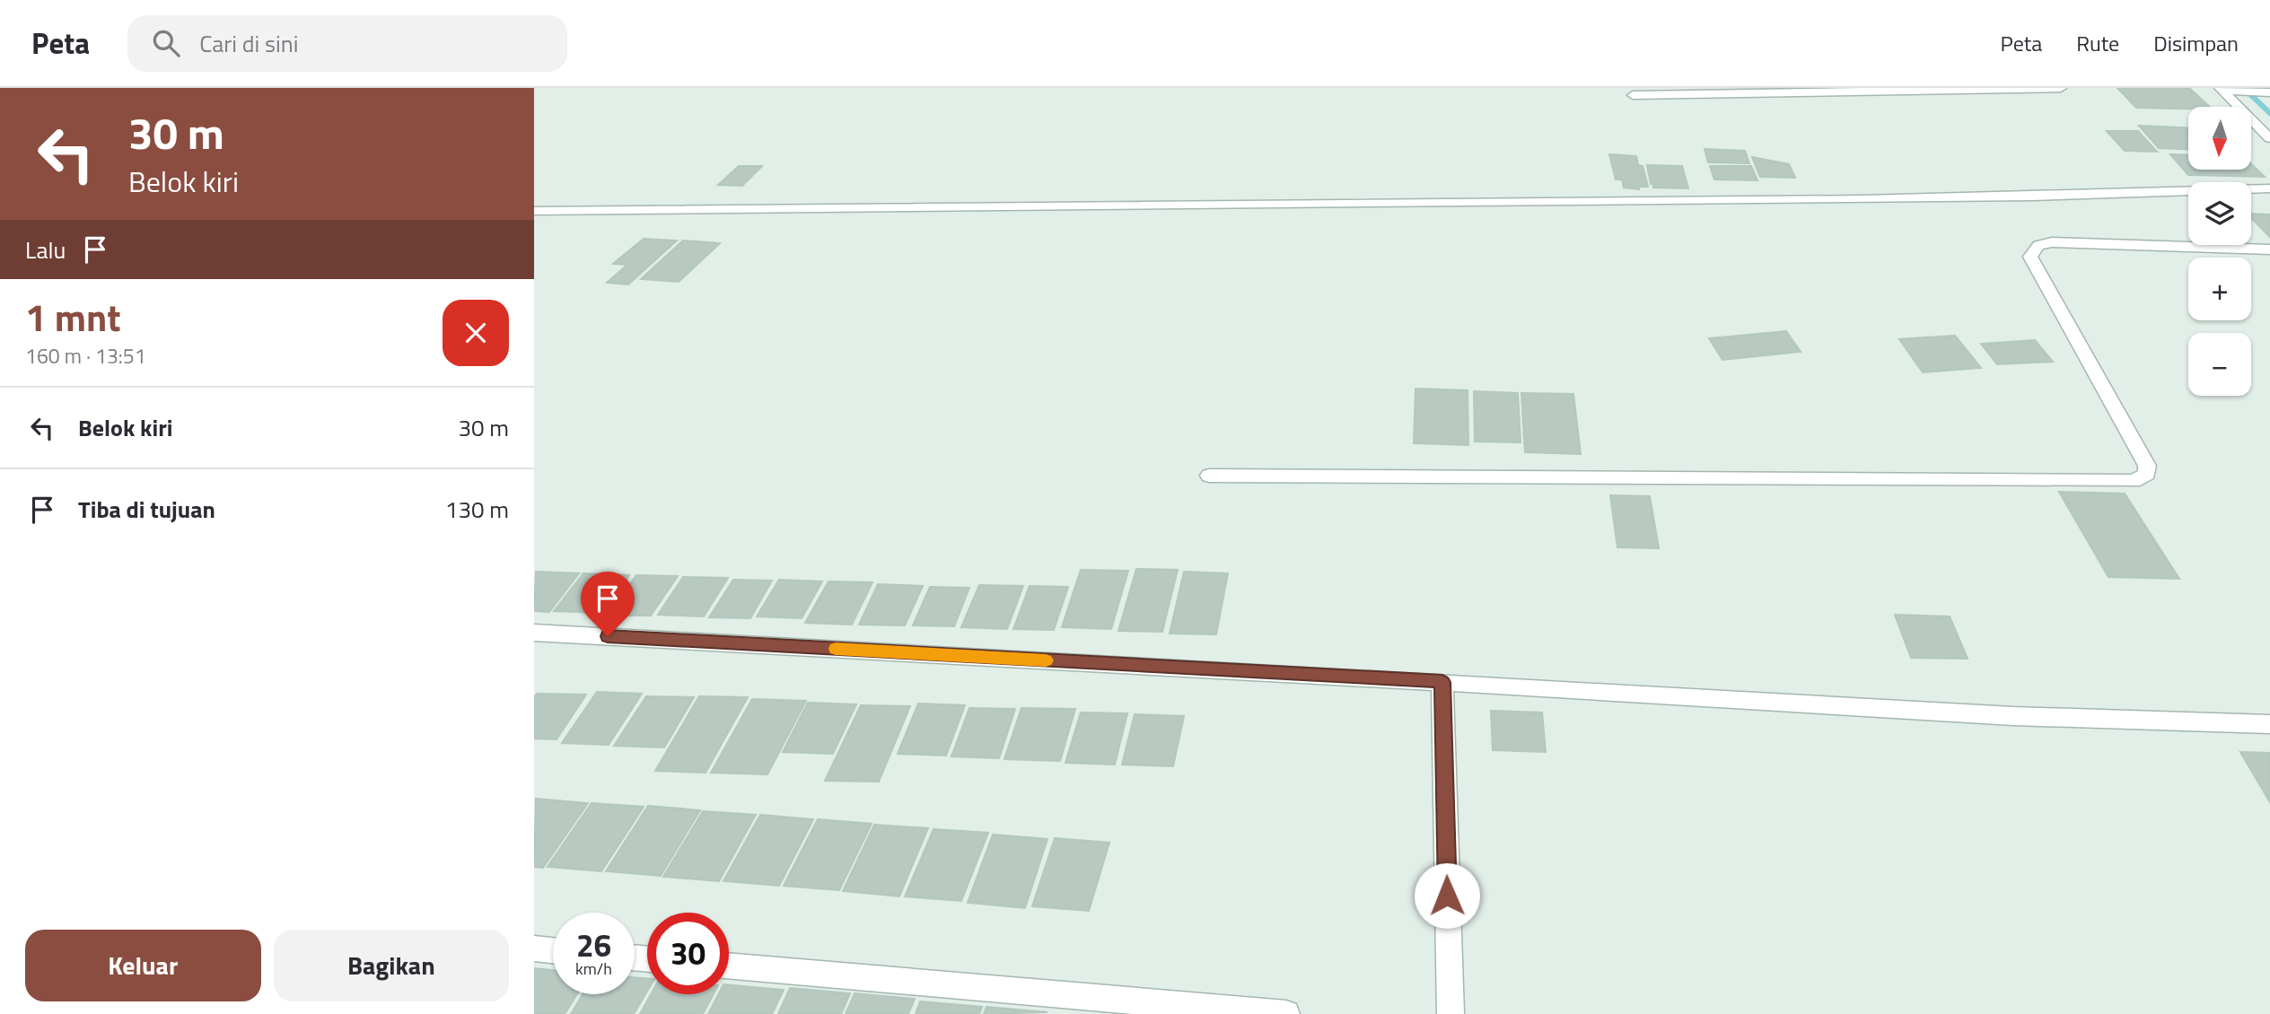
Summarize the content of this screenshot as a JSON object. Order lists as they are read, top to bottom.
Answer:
{
  "north": "bottom",
  "page": {
    "header": "Peta",
    "search": "Cari di sini",
    "nav": ["Peta", "Rute", "Disimpan"],
    "turn": ["30 m", "Belok kiri"],
    "map_buttons": ["+", "−"],
    "then": "Lalu",
    "heading": ["1 mnt", "160 m · 13:51"],
    "list": [
      {
        "name": "Belok kiri",
        "value": "30 m"
      },
      {
        "name": "Tiba di tujuan",
        "value": "130 m"
      }
    ],
    "speed": "26 km/h",
    "limit": "30",
    "buttons": ["Keluar", "Bagikan"]
  }
}
